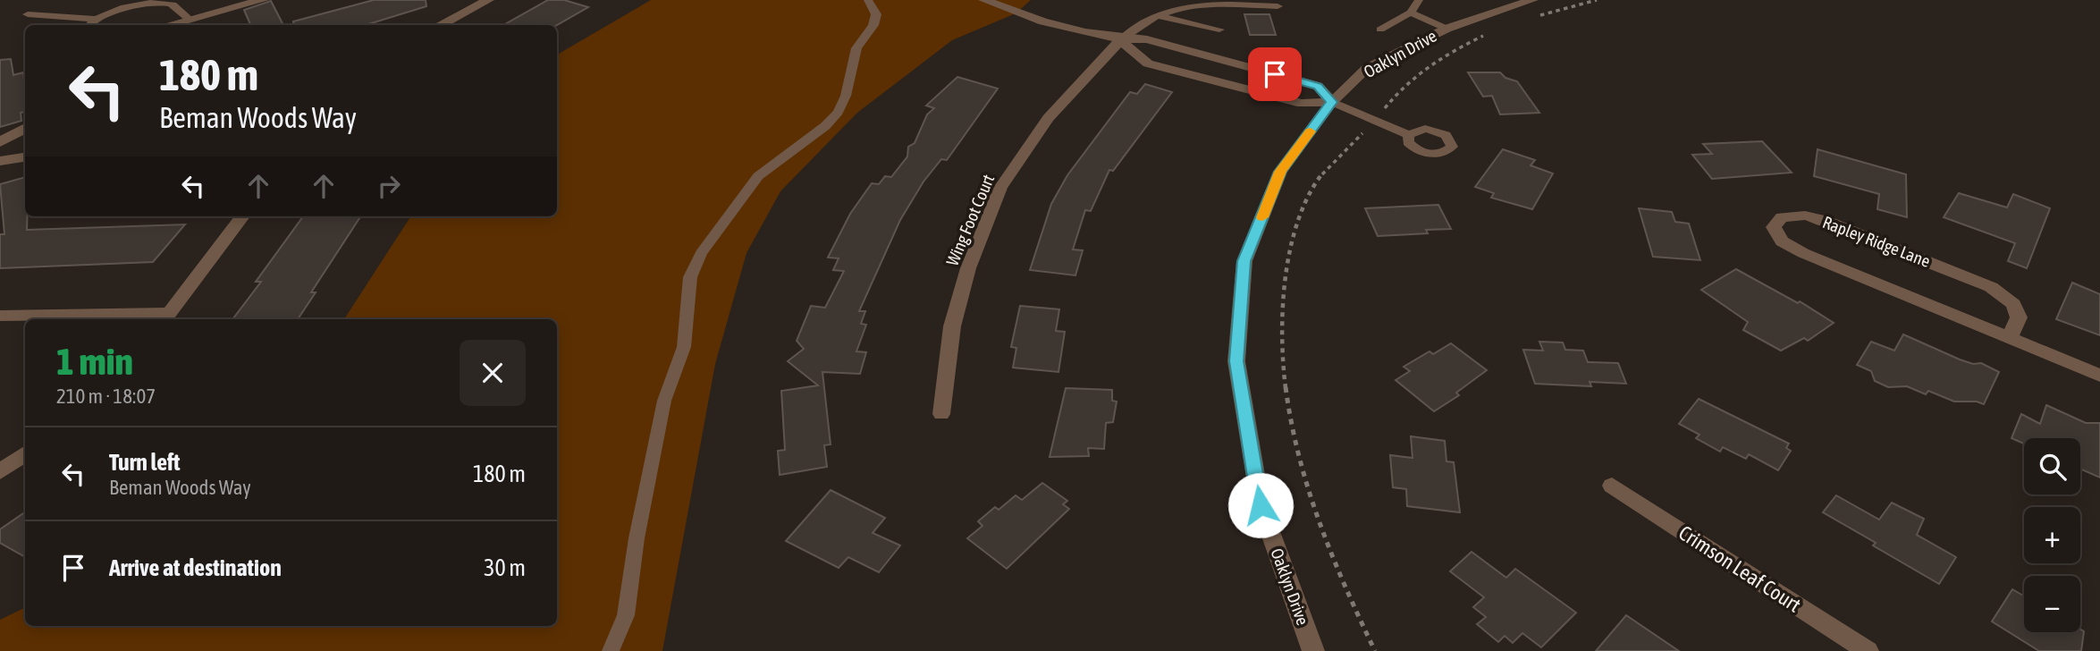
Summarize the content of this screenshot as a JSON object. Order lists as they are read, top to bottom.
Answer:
{
  "streets": {
    "street": [
      "Oaklyn Drive",
      "Wing Foot Court",
      "Rapley Ridge Lane",
      "Crimson Leaf Court"
    ]
  },
  "page": {
    "turn": ["180 m", "Beman Woods Way"],
    "heading": ["1 min", "210 m · 18:07"],
    "list": [
      {
        "name": "Turn left",
        "note": "Beman Woods Way",
        "value": "180 m"
      },
      {
        "name": "Arrive at destination",
        "value": "30 m"
      }
    ],
    "map_buttons": ["+", "−"]
  }
}
